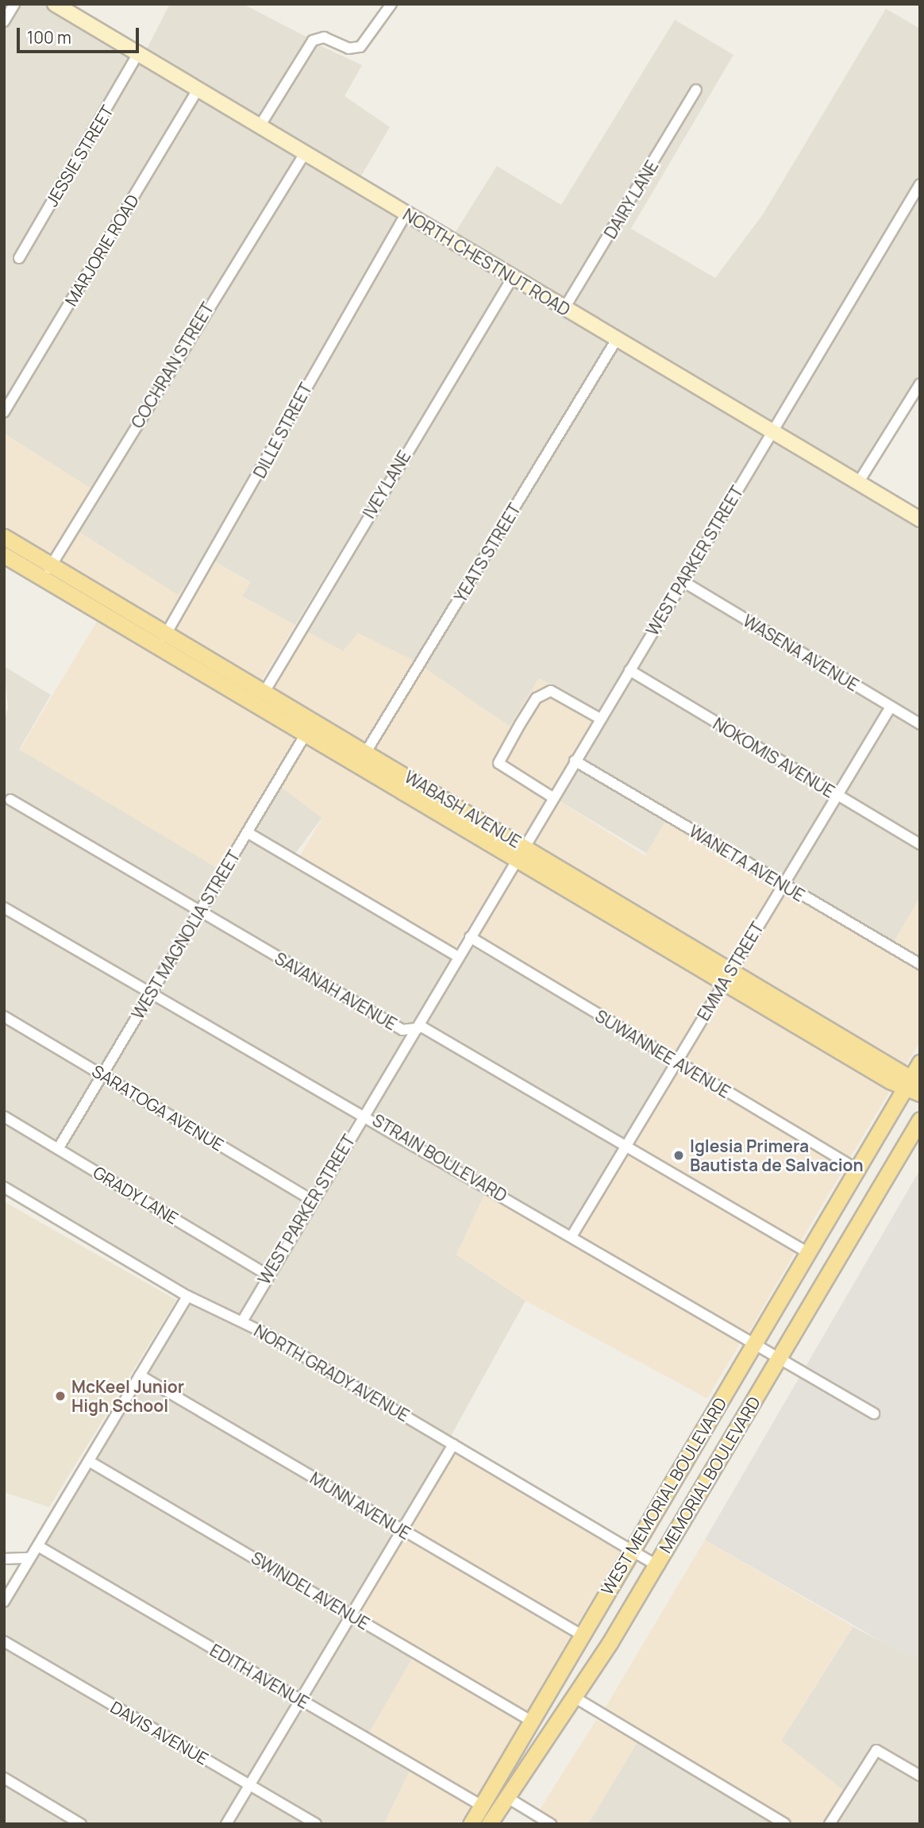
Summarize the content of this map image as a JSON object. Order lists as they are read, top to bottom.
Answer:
{
  "streets": {
    "main road": ["WABASH AVENUE", "MEMORIAL BOULEVARD", "WEST MEMORIAL BOULEVARD"],
    "street": [
      "JESSIE STREET",
      "DAIRY LANE",
      "MARJORIE ROAD",
      "NORTH CHESTNUT ROAD",
      "COCHRAN STREET",
      "DILLE STREET",
      "IVEY LANE",
      "YEATS STREET",
      "WEST PARKER STREET",
      "WASENA AVENUE",
      "NOKOMIS AVENUE",
      "WANETA AVENUE",
      "WEST MAGNOLIA STREET",
      "EMMA STREET",
      "SAVANAH AVENUE",
      "SUWANNEE AVENUE",
      "SARATOGA AVENUE",
      "STRAIN BOULEVARD",
      "GRADY LANE",
      "NORTH GRADY AVENUE",
      "MUNN AVENUE",
      "SWINDEL AVENUE",
      "EDITH AVENUE",
      "DAVIS AVENUE"
    ]
  },
  "crossings": [
    ["JESSIE STREET", "NORTH CHESTNUT ROAD"],
    ["DAIRY LANE", "NORTH CHESTNUT ROAD"],
    ["MARJORIE ROAD", "NORTH CHESTNUT ROAD"],
    ["NORTH CHESTNUT ROAD", "COCHRAN STREET"],
    ["NORTH CHESTNUT ROAD", "DILLE STREET"],
    ["NORTH CHESTNUT ROAD", "IVEY LANE"],
    ["NORTH CHESTNUT ROAD", "YEATS STREET"],
    ["NORTH CHESTNUT ROAD", "WEST PARKER STREET"],
    ["COCHRAN STREET", "WABASH AVENUE"],
    ["DILLE STREET", "WABASH AVENUE"],
    ["IVEY LANE", "WABASH AVENUE"],
    ["YEATS STREET", "WABASH AVENUE"],
    ["WEST PARKER STREET", "WASENA AVENUE"],
    ["WEST PARKER STREET", "NOKOMIS AVENUE"],
    ["WEST PARKER STREET", "WABASH AVENUE"],
    ["WEST PARKER STREET", "WANETA AVENUE"],
    ["WEST PARKER STREET", "SAVANAH AVENUE"],
    ["WEST PARKER STREET", "SUWANNEE AVENUE"],
    ["WEST PARKER STREET", "SARATOGA AVENUE"],
    ["WEST PARKER STREET", "STRAIN BOULEVARD"],
    ["WEST PARKER STREET", "GRADY LANE"],
    ["WEST PARKER STREET", "NORTH GRADY AVENUE"],
    ["WASENA AVENUE", "EMMA STREET"],
    ["NOKOMIS AVENUE", "EMMA STREET"],
    ["WABASH AVENUE", "WEST MAGNOLIA STREET"],
    ["WABASH AVENUE", "EMMA STREET"],
    ["WANETA AVENUE", "EMMA STREET"],
    ["WEST MAGNOLIA STREET", "SAVANAH AVENUE"],
    ["WEST MAGNOLIA STREET", "SARATOGA AVENUE"],
    ["WEST MAGNOLIA STREET", "STRAIN BOULEVARD"],
    ["WEST MAGNOLIA STREET", "GRADY LANE"],
    ["EMMA STREET", "SAVANAH AVENUE"],
    ["EMMA STREET", "SUWANNEE AVENUE"],
    ["EMMA STREET", "STRAIN BOULEVARD"],
    ["SAVANAH AVENUE", "WEST MEMORIAL BOULEVARD"],
    ["SUWANNEE AVENUE", "WEST MEMORIAL BOULEVARD"],
    ["STRAIN BOULEVARD", "MEMORIAL BOULEVARD"],
    ["STRAIN BOULEVARD", "WEST MEMORIAL BOULEVARD"],
    ["NORTH GRADY AVENUE", "MEMORIAL BOULEVARD"],
    ["NORTH GRADY AVENUE", "WEST MEMORIAL BOULEVARD"],
    ["WEST MEMORIAL BOULEVARD", "MUNN AVENUE"],
    ["WEST MEMORIAL BOULEVARD", "SWINDEL AVENUE"],
    ["WEST MEMORIAL BOULEVARD", "EDITH AVENUE"]
  ],
  "places": ["Iglesia Primera Bautista de Salvacion", "McKeel Junior High School"],
  "scale_bar": "100 m"
}
